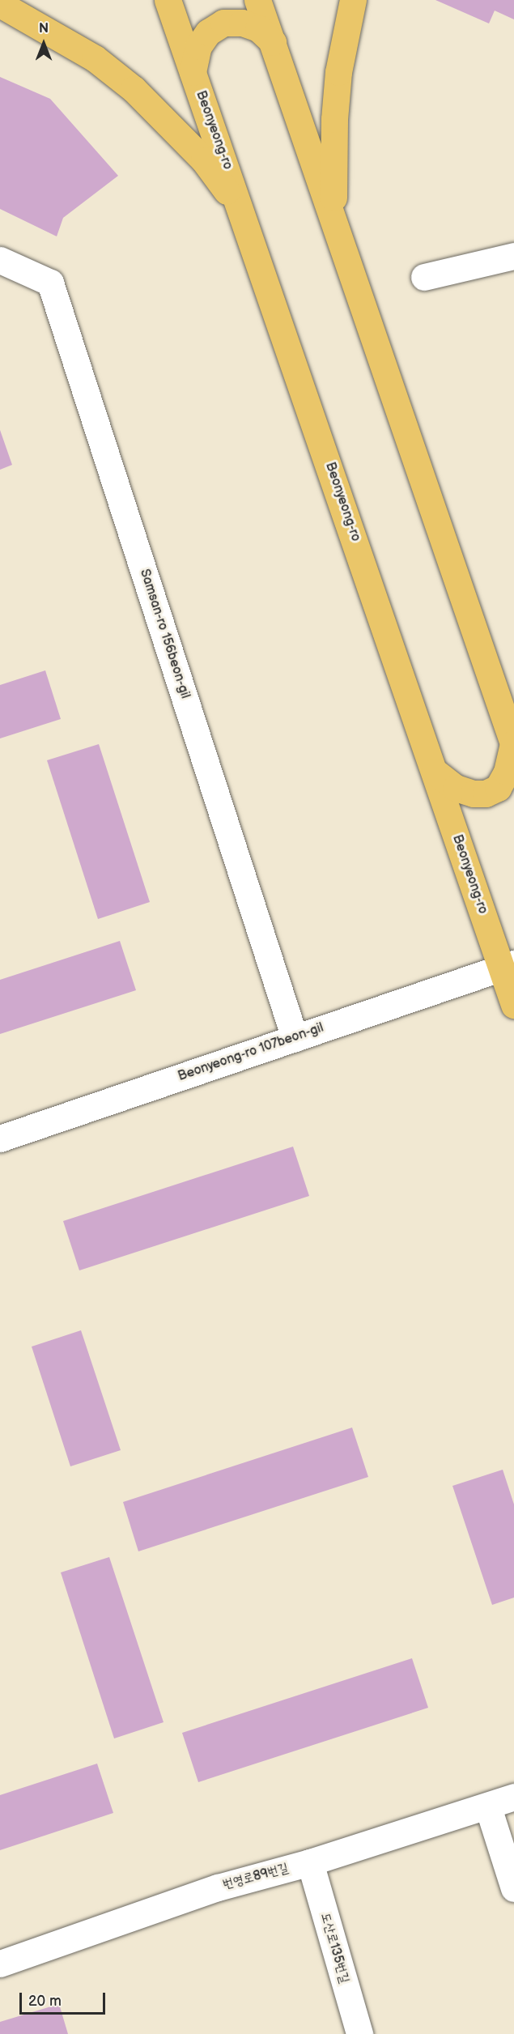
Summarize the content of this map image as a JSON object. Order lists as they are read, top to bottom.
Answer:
{
  "streets": {
    "main road": ["Beonyeong-ro"],
    "street": [
      "Samsan-ro 156beon-gil",
      "Beonyeong-ro 107beon-gil",
      "번영로89번길",
      "도산로135번길"
    ]
  },
  "crossings": [
    ["Beonyeong-ro", "Beonyeong-ro 107beon-gil"],
    ["Samsan-ro 156beon-gil", "Beonyeong-ro 107beon-gil"],
    ["번영로89번길", "도산로135번길"]
  ],
  "scale_bar": "20 m",
  "north": "top"
}
